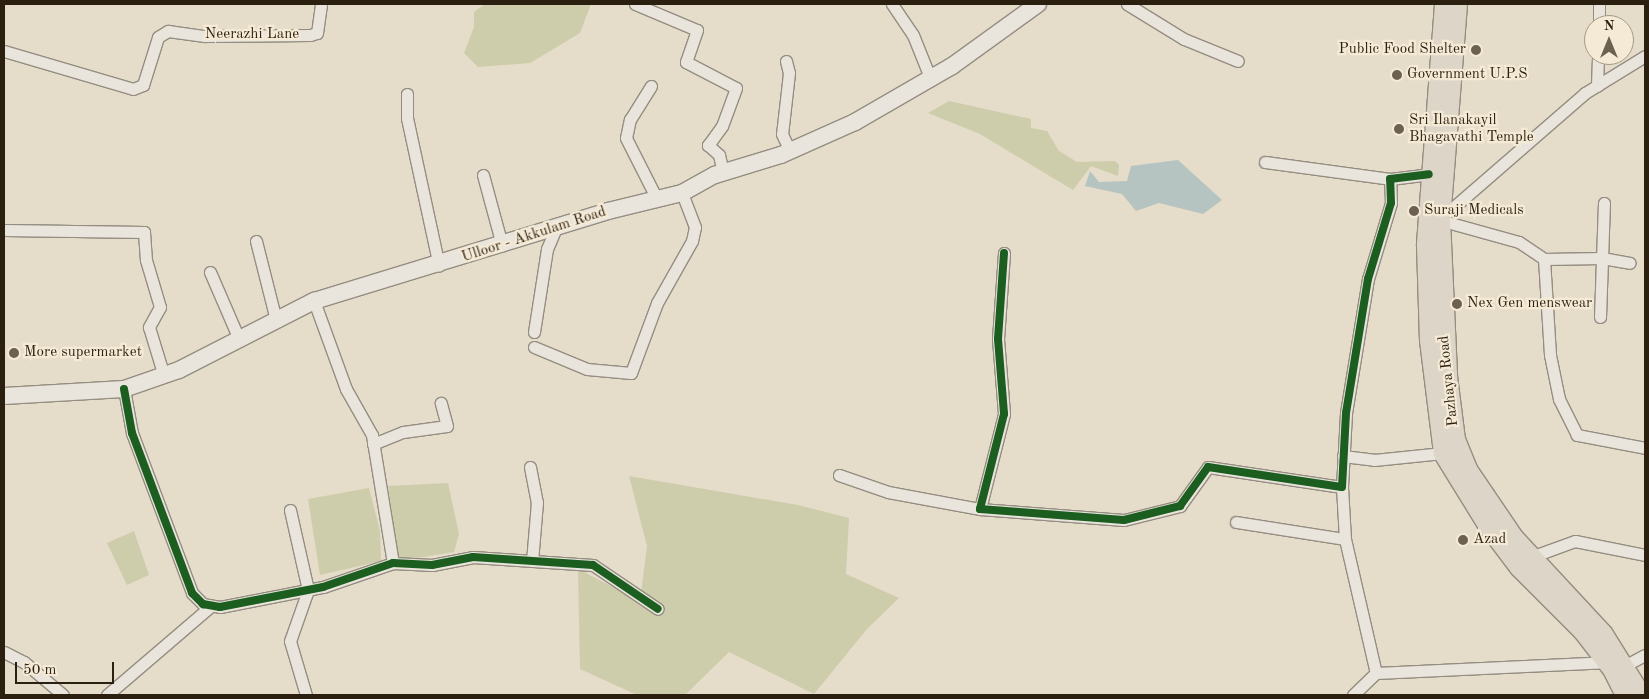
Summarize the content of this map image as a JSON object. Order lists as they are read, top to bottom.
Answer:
{
  "streets": {
    "main road": ["Ulloor - Akkulam Road", "Pazhaya Road"],
    "street": ["Neerazhi Lane"]
  },
  "places": [
    "Public Food Shelter",
    "Government U.P.S",
    "Sri Ilanakayil Bhagavathi Temple",
    "Suraji Medicals",
    "Nex Gen menswear",
    "More supermarket",
    "Azad"
  ],
  "scale_bar": "50 m",
  "north": "top"
}
